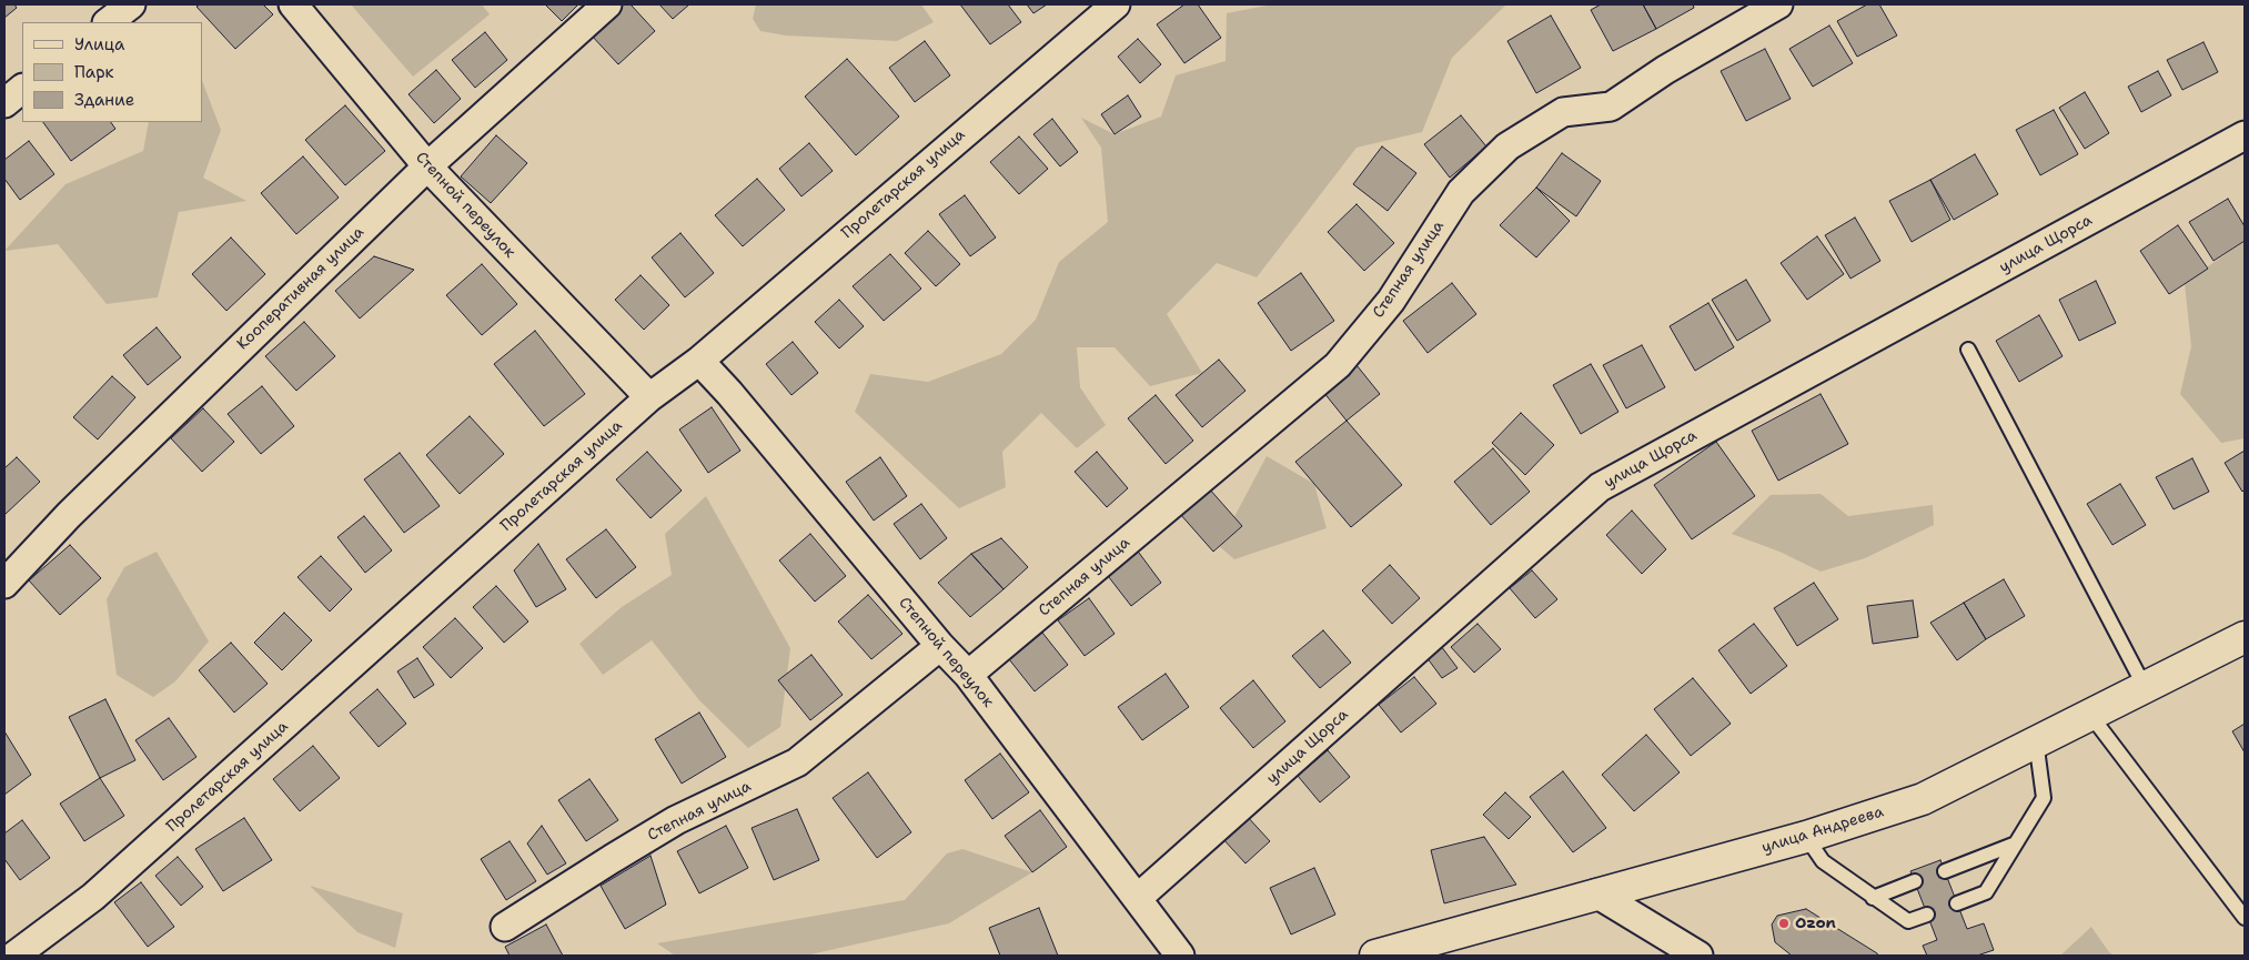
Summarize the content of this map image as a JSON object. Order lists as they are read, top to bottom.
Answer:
{
  "streets": {
    "main road": ["улица Андреева"],
    "street": [
      "Пролетарская улица",
      "Степной переулок",
      "улица Щорса",
      "Степная улица",
      "Кооперативная улица"
    ]
  },
  "crossings": [
    ["Пролетарская улица", "Степной переулок"],
    ["Степной переулок", "улица Щорса"],
    ["Степной переулок", "Степная улица"],
    ["Степной переулок", "Кооперативная улица"]
  ],
  "places": ["Ozon"],
  "legend": ["Улица", "Парк", "Здание"]
}
